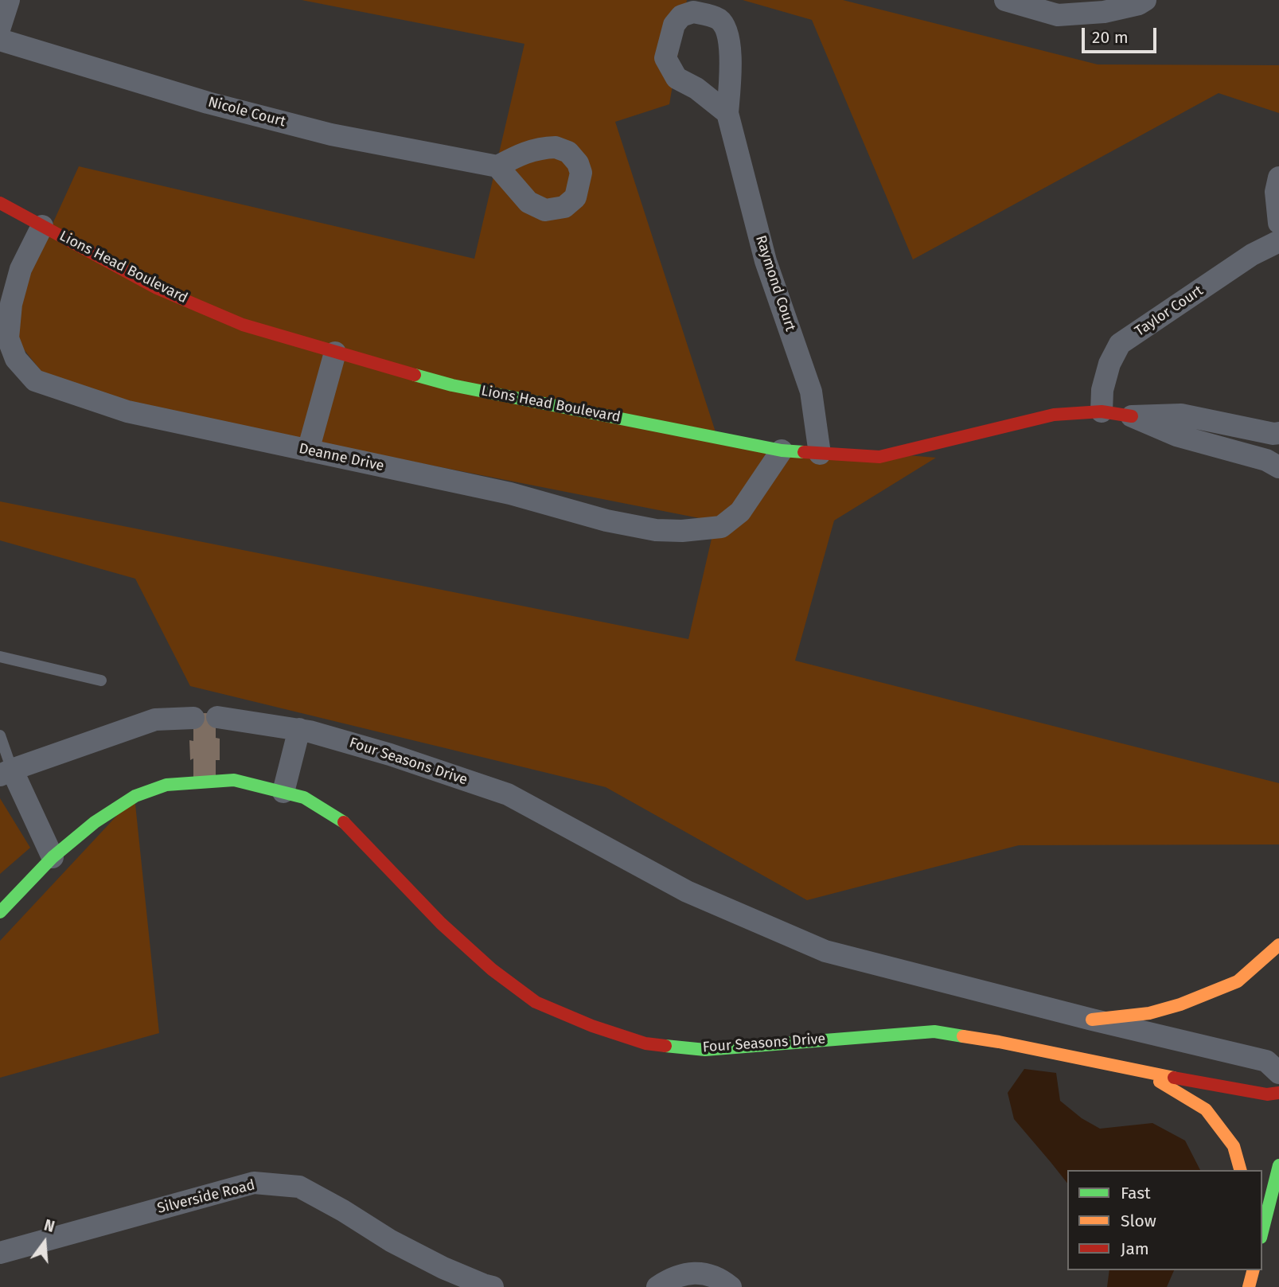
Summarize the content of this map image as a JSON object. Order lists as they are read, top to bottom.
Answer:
{
  "streets": {
    "street": [
      "Nicole Court",
      "Lions Head Boulevard",
      "Raymond Court",
      "Taylor Court",
      "Deanne Drive",
      "Four Seasons Drive",
      "Silverside Road"
    ]
  },
  "crossings": [
    ["Lions Head Boulevard", "Raymond Court"],
    ["Lions Head Boulevard", "Taylor Court"],
    ["Lions Head Boulevard", "Deanne Drive"]
  ],
  "legend": ["Fast", "Slow", "Jam"],
  "scale_bar": "20 m",
  "north": "top"
}
